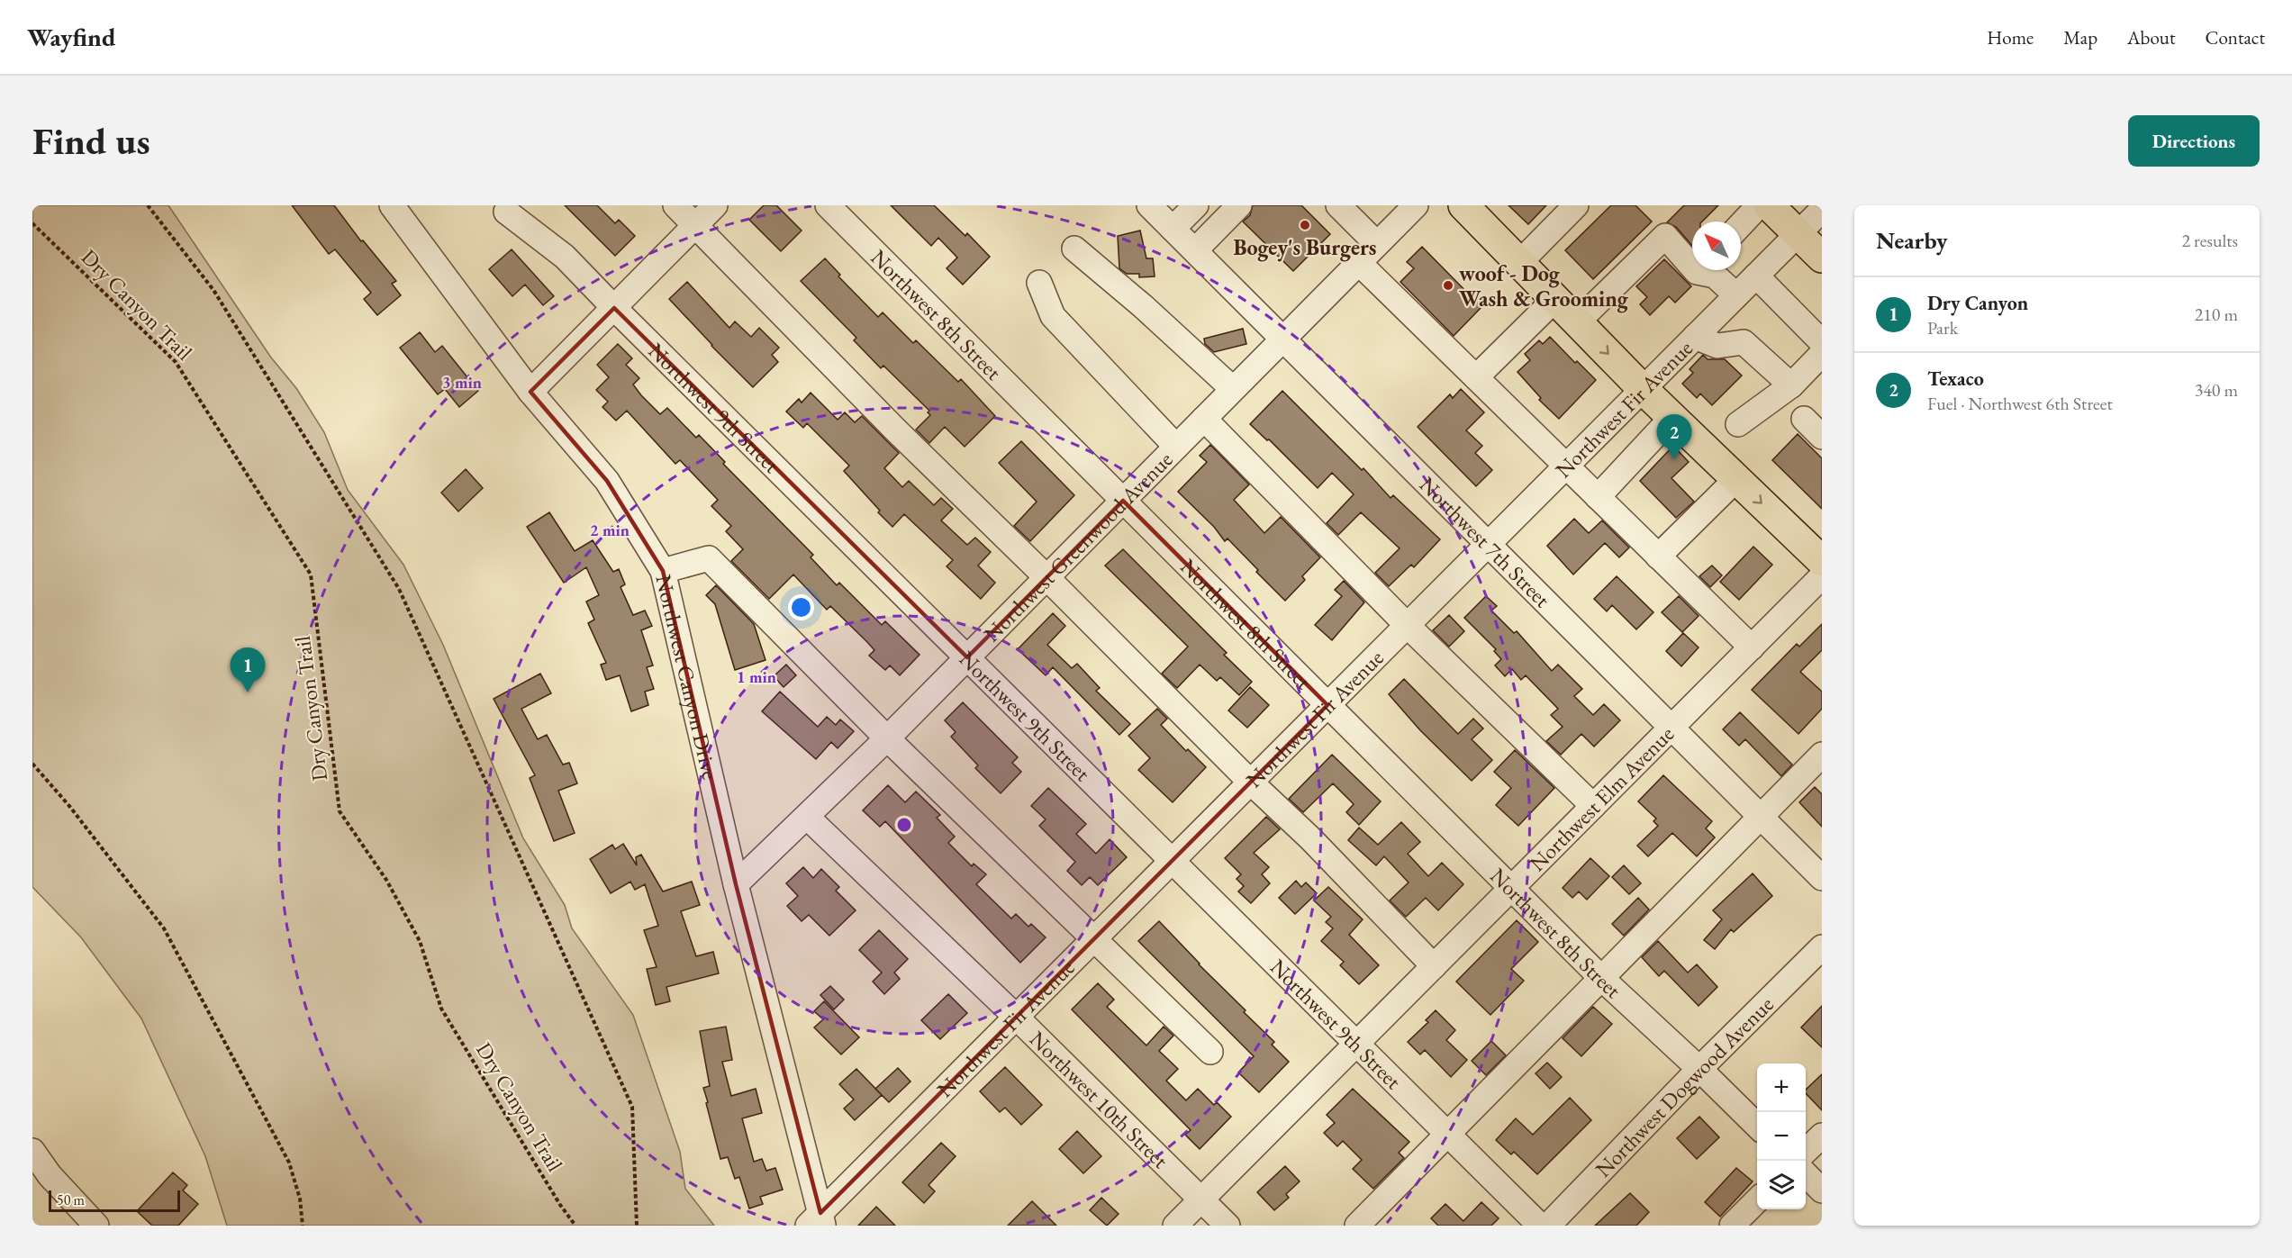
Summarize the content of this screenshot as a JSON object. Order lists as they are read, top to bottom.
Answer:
{
  "streets": {
    "street": [
      "Northwest 8th Street",
      "Northwest 9th Street",
      "Northwest Fir Avenue",
      "Northwest 7th Street",
      "Northwest Greenwood Avenue",
      "Northwest Canyon Drive",
      "Northwest Elm Avenue",
      "Northwest Dogwood Avenue",
      "Northwest 10th Street"
    ],
    "path": ["Dry Canyon Trail"]
  },
  "crossings": [
    ["Northwest 8th Street", "Northwest Fir Avenue"],
    ["Northwest 8th Street", "Northwest Greenwood Avenue"],
    ["Northwest 8th Street", "Northwest Elm Avenue"],
    ["Northwest 8th Street", "Northwest Dogwood Avenue"],
    ["Northwest 9th Street", "Northwest Fir Avenue"],
    ["Northwest 9th Street", "Northwest Greenwood Avenue"],
    ["Northwest 9th Street", "Northwest Elm Avenue"],
    ["Northwest Fir Avenue", "Northwest 7th Street"],
    ["Northwest Fir Avenue", "Northwest Canyon Drive"],
    ["Northwest Fir Avenue", "Northwest 10th Street"],
    ["Northwest 7th Street", "Northwest Greenwood Avenue"],
    ["Northwest 7th Street", "Northwest Elm Avenue"],
    ["Northwest Greenwood Avenue", "Northwest Canyon Drive"],
    ["Northwest Greenwood Avenue", "Northwest 10th Street"],
    ["Northwest Elm Avenue", "Northwest 10th Street"]
  ],
  "places": ["Bogey's Burgers", "woof - Dog Wash & Grooming"],
  "scale_bar": "50 m",
  "north": "top left",
  "page": {
    "header": "Wayfind",
    "nav": [
      "Home",
      "Map",
      "About",
      "Contact"
    ],
    "buttons": "Directions",
    "title": "Find us",
    "heading": ["Nearby", "2 results"],
    "list": [
      {
        "mark": "1",
        "name": "Dry Canyon",
        "note": "Park",
        "value": "210 m"
      },
      {
        "mark": "2",
        "name": "Texaco",
        "note": "Fuel · Northwest 6th Street",
        "value": "340 m"
      }
    ],
    "pins": ["2", "1"],
    "map_buttons": ["+", "−"],
    "scale": "50 m"
  },
  "rings": ["3 min", "2 min", "1 min"]
}
